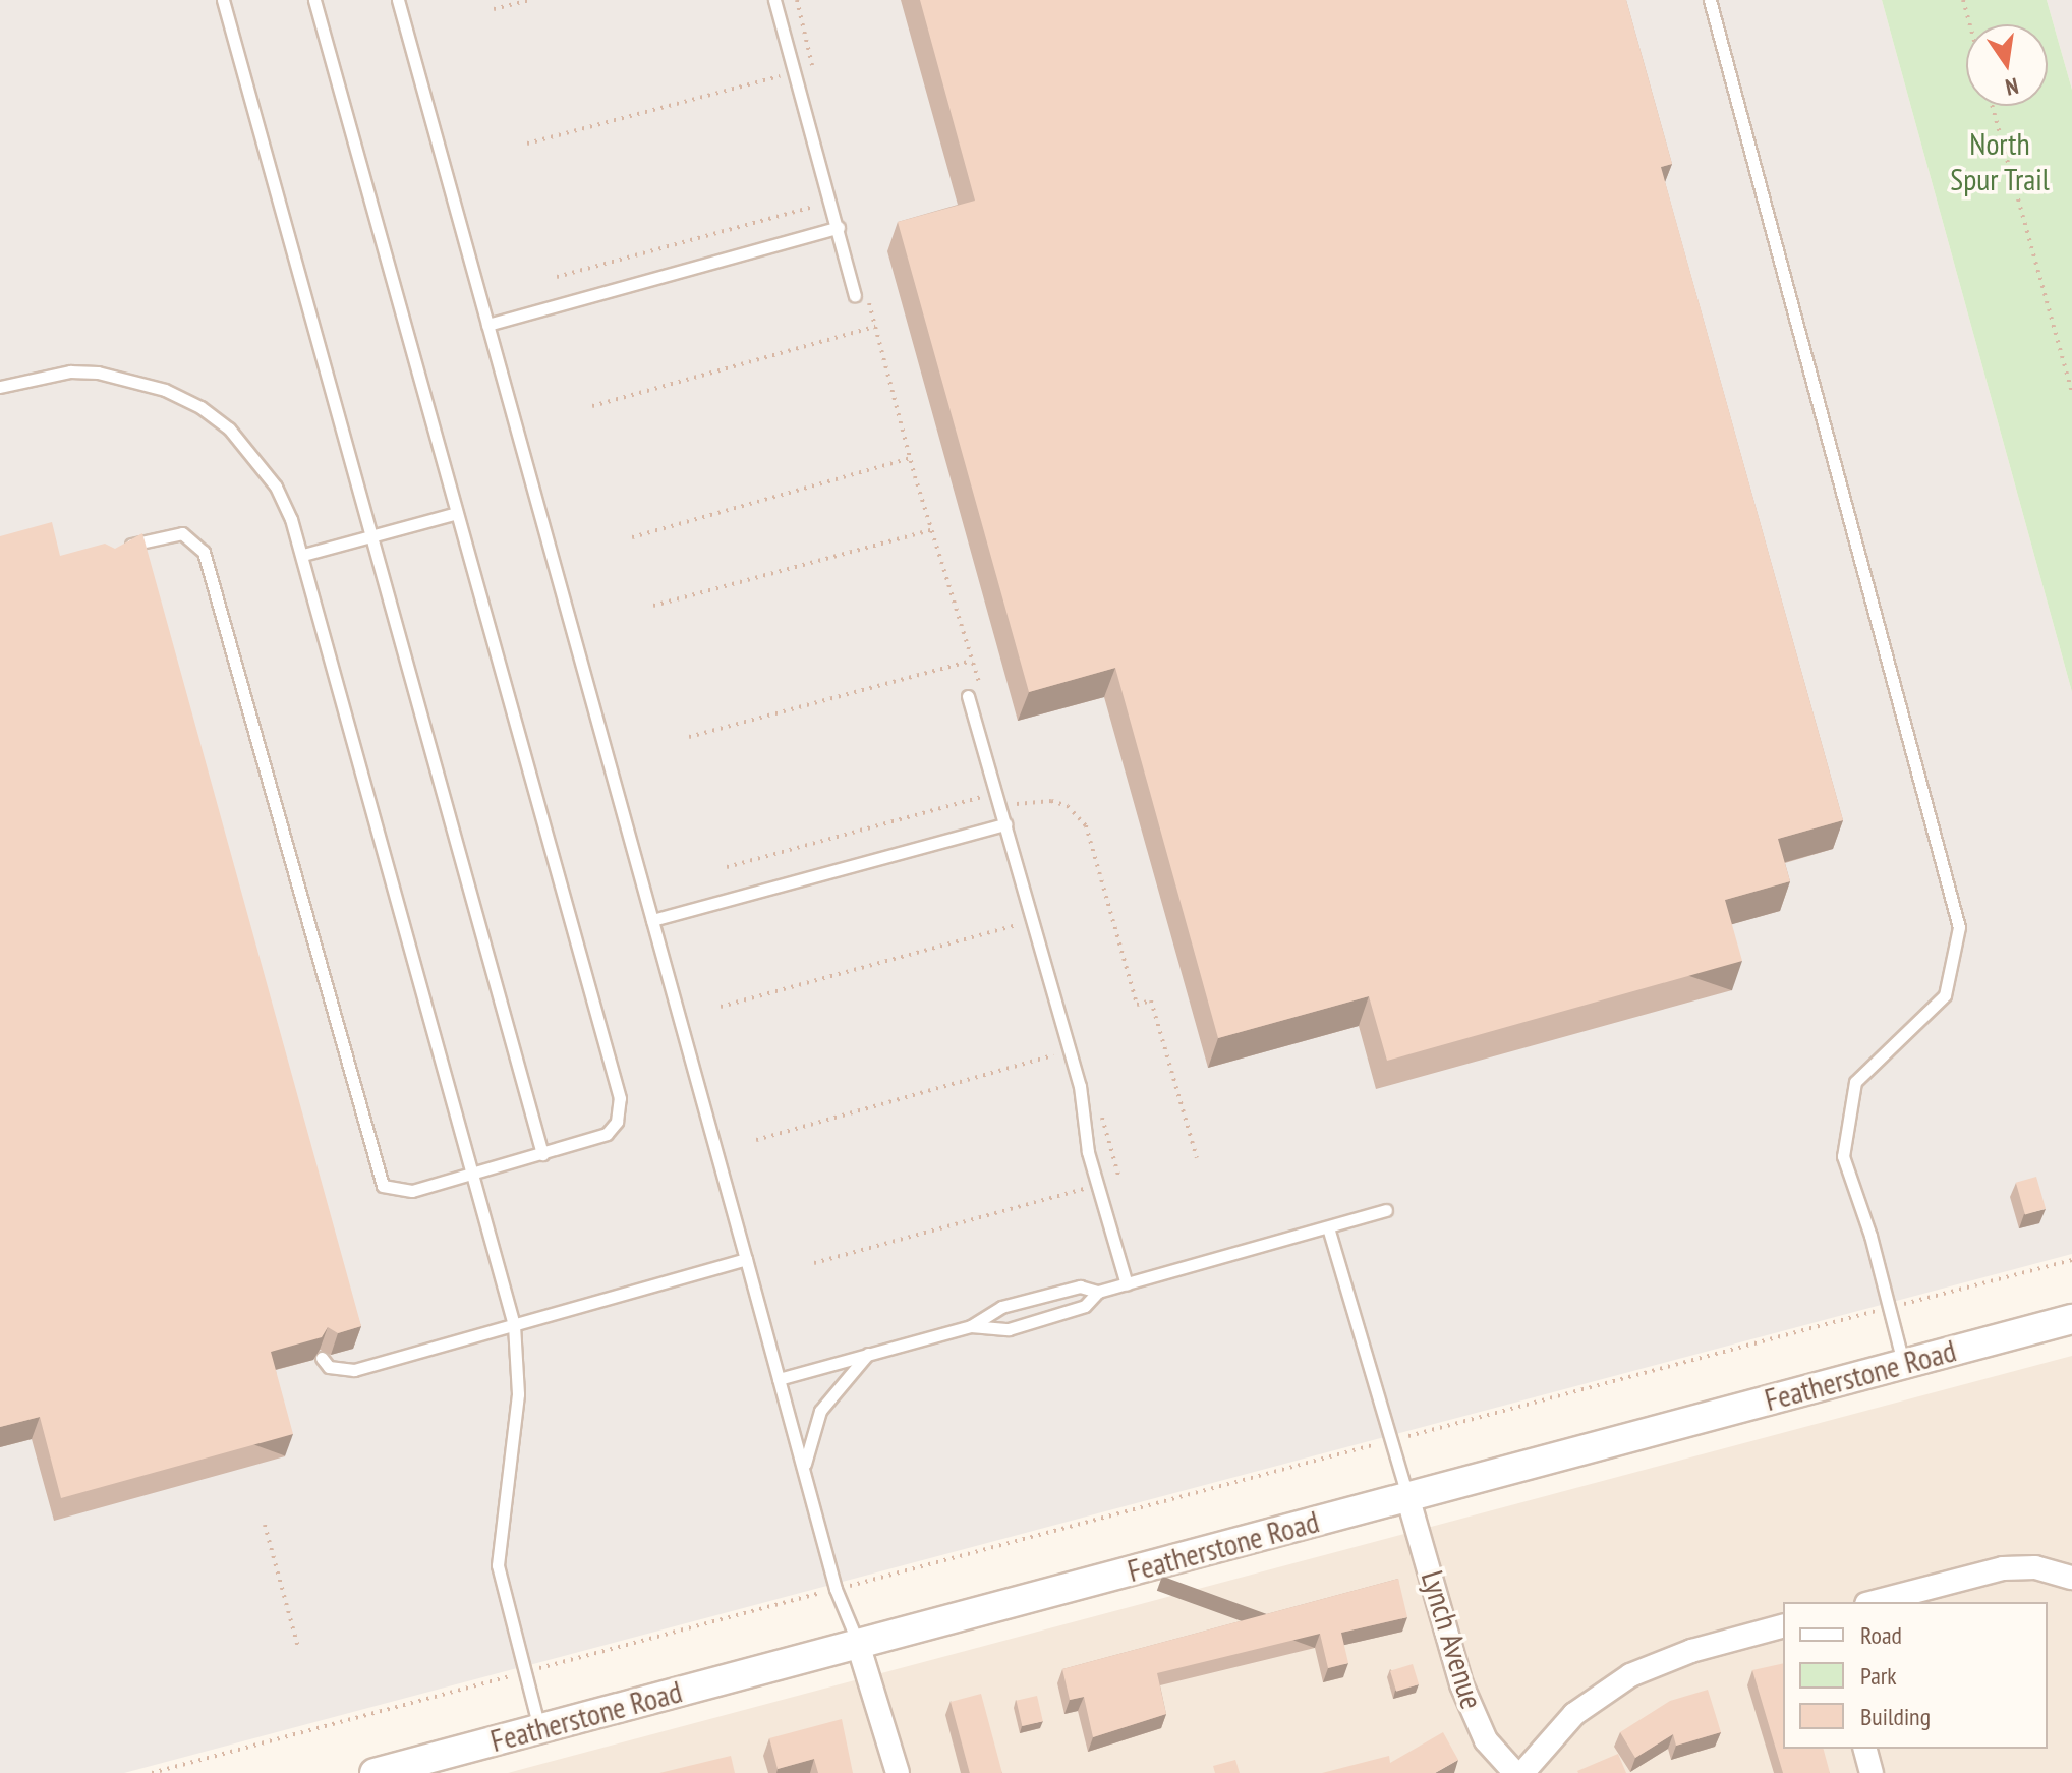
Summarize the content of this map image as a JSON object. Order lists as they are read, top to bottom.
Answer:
{
  "streets": {
    "street": ["Featherstone Road", "Lynch Avenue"]
  },
  "crossings": [
    ["Featherstone Road", "Lynch Avenue"]
  ],
  "parks": ["North Spur Trail"],
  "legend": ["Road", "Park", "Building"],
  "north": "bottom"
}
